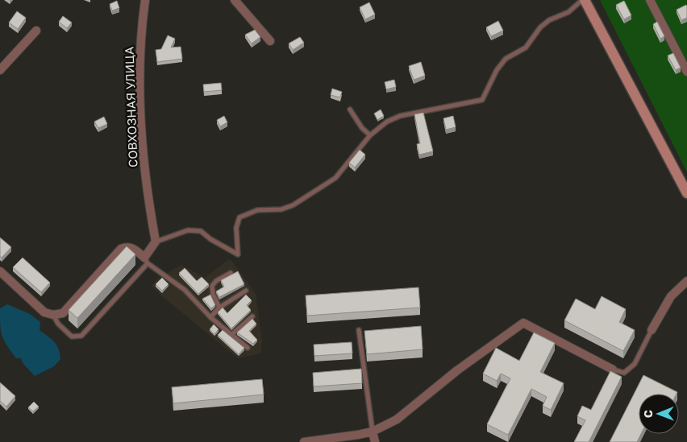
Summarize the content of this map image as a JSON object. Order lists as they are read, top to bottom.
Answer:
{
  "streets": {
    "street": ["СОВХОЗНАЯ УЛИЦА"]
  },
  "north": "left"
}
